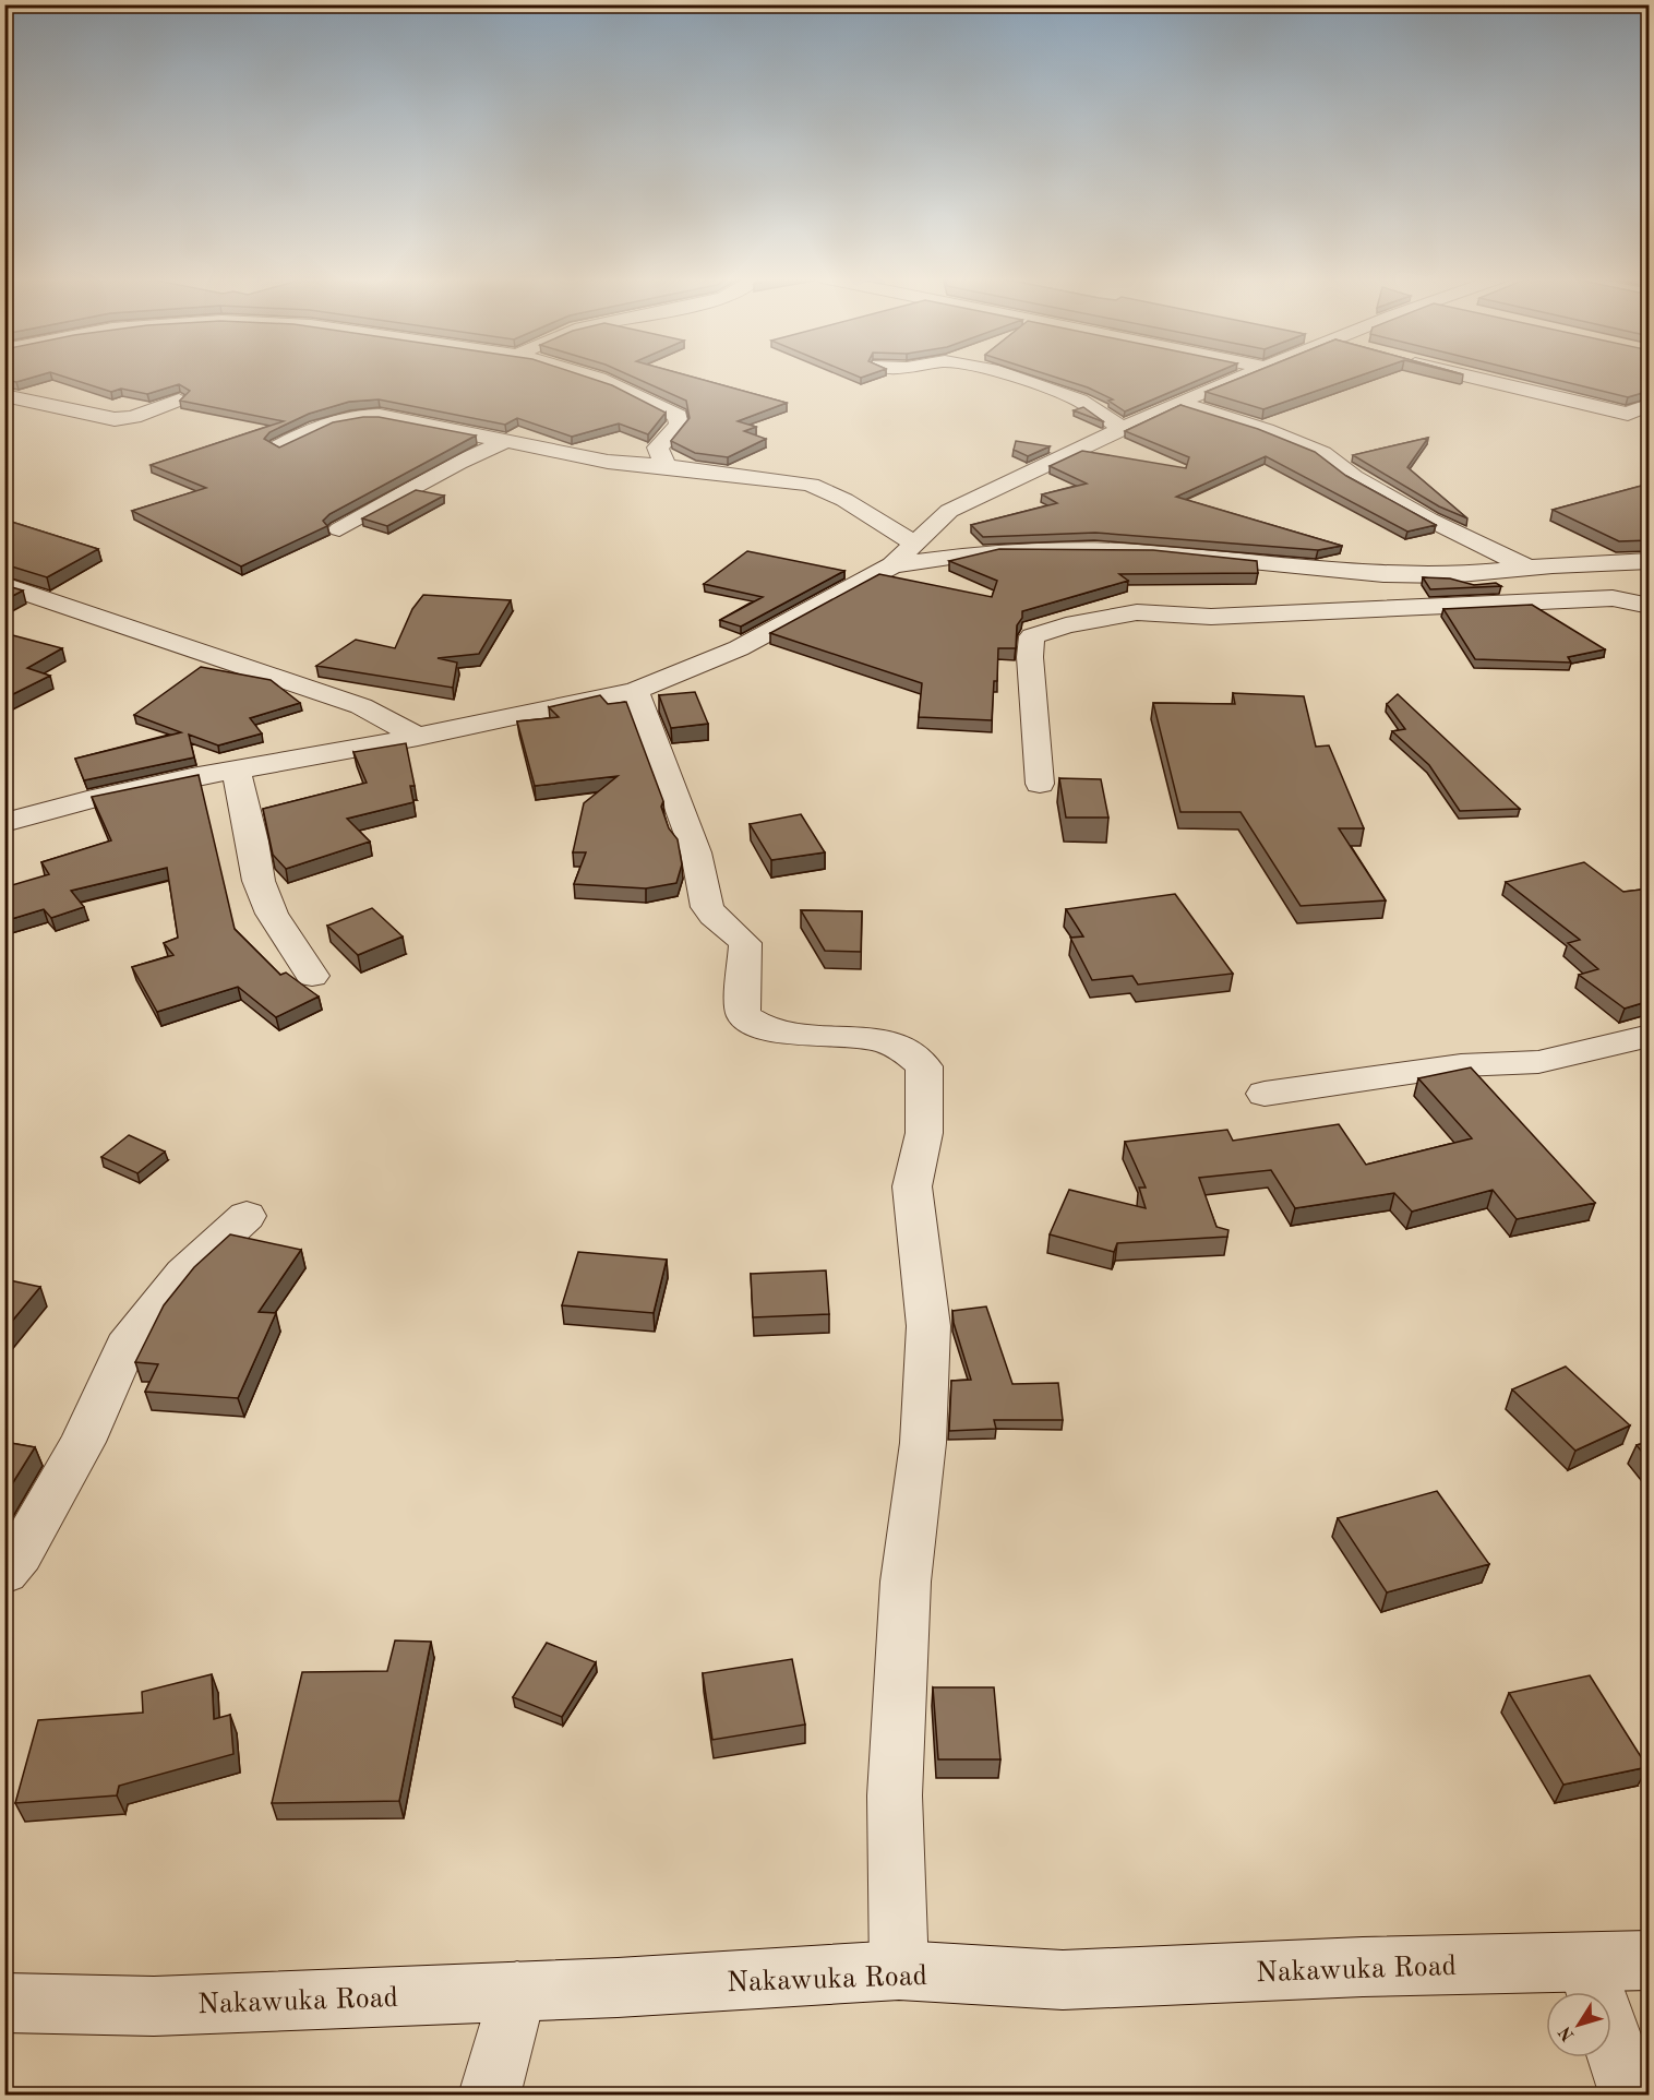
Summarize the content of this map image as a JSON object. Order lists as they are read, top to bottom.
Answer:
{
  "streets": {
    "street": ["Nakawuka Road"]
  },
  "north": "bottom left"
}
